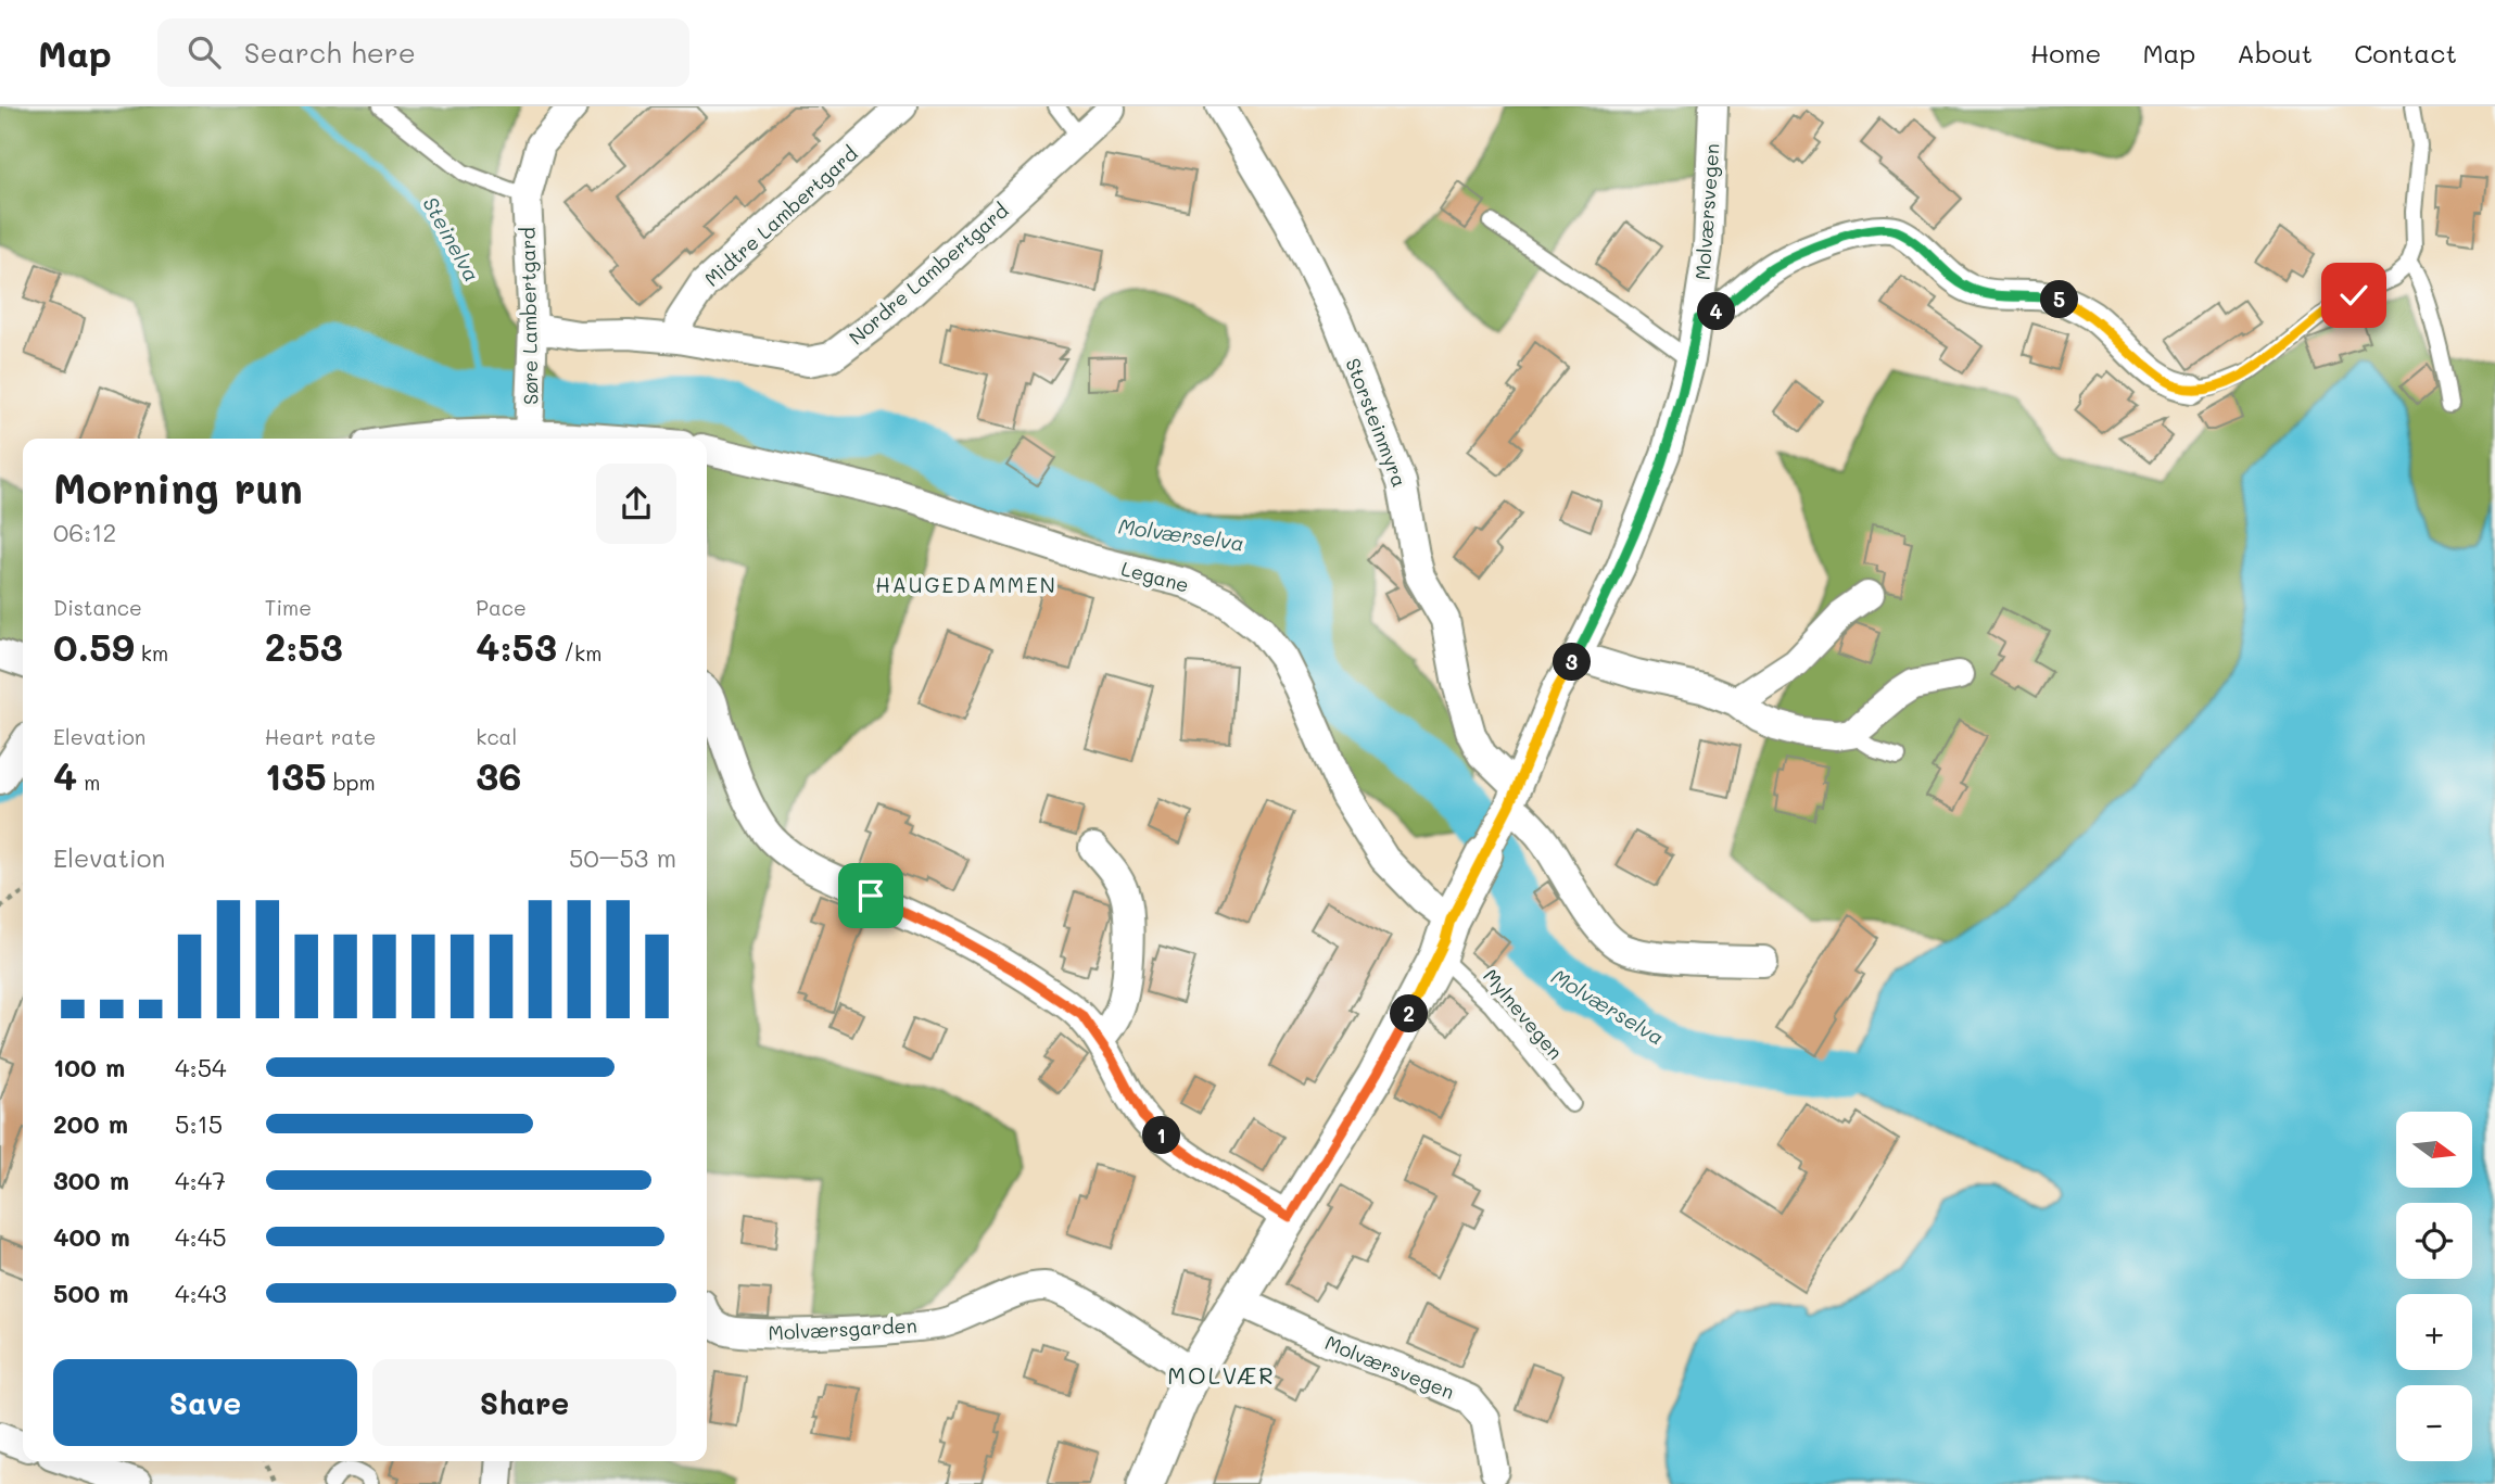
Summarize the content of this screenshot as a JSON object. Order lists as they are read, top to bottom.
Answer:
{
  "streets": {
    "street": [
      "Molværsvegen",
      "Midtre Lambertgard",
      "Nordre Lambertgard",
      "Søre Lambertgard",
      "Storsteinmyra",
      "Legane",
      "Molværsgarden"
    ],
    "lane": ["Mylnevegen"]
  },
  "crossings": [
    ["Molværsvegen", "Storsteinmyra"],
    ["Molværsvegen", "Legane"],
    ["Molværsvegen", "Mylnevegen"],
    ["Molværsvegen", "Molværsgarden"],
    ["Midtre Lambertgard", "Nordre Lambertgard"],
    ["Nordre Lambertgard", "Søre Lambertgard"]
  ],
  "districts": ["HAUGEDAMMEN", "MOLVÆR"],
  "water": ["Steinelva", "Molværselva"],
  "north": "right",
  "page": {
    "header": "Map",
    "search": "Search here",
    "nav": [
      "Home",
      "Map",
      "About",
      "Contact"
    ],
    "pins": [
      "5",
      "4",
      "3",
      "2",
      "1"
    ],
    "heading": ["Morning run", "06:12"],
    "stats": [
      ["Distance", "0.59 km"],
      ["Time", "2:53"],
      ["Pace", "4:53 /km"],
      ["Elevation", "4 m"],
      ["Heart rate", "135 bpm"],
      ["kcal", "36"]
    ],
    "chart": ["Elevation", "50–53 m"],
    "list": [
      {
        "name": "100 m",
        "note": "4:54"
      },
      {
        "name": "200 m",
        "note": "5:15"
      },
      {
        "name": "300 m",
        "note": "4:47"
      },
      {
        "name": "400 m",
        "note": "4:45"
      },
      {
        "name": "500 m",
        "note": "4:43"
      }
    ],
    "map_buttons": ["+", "−"],
    "buttons": ["Save", "Share"]
  }
}
